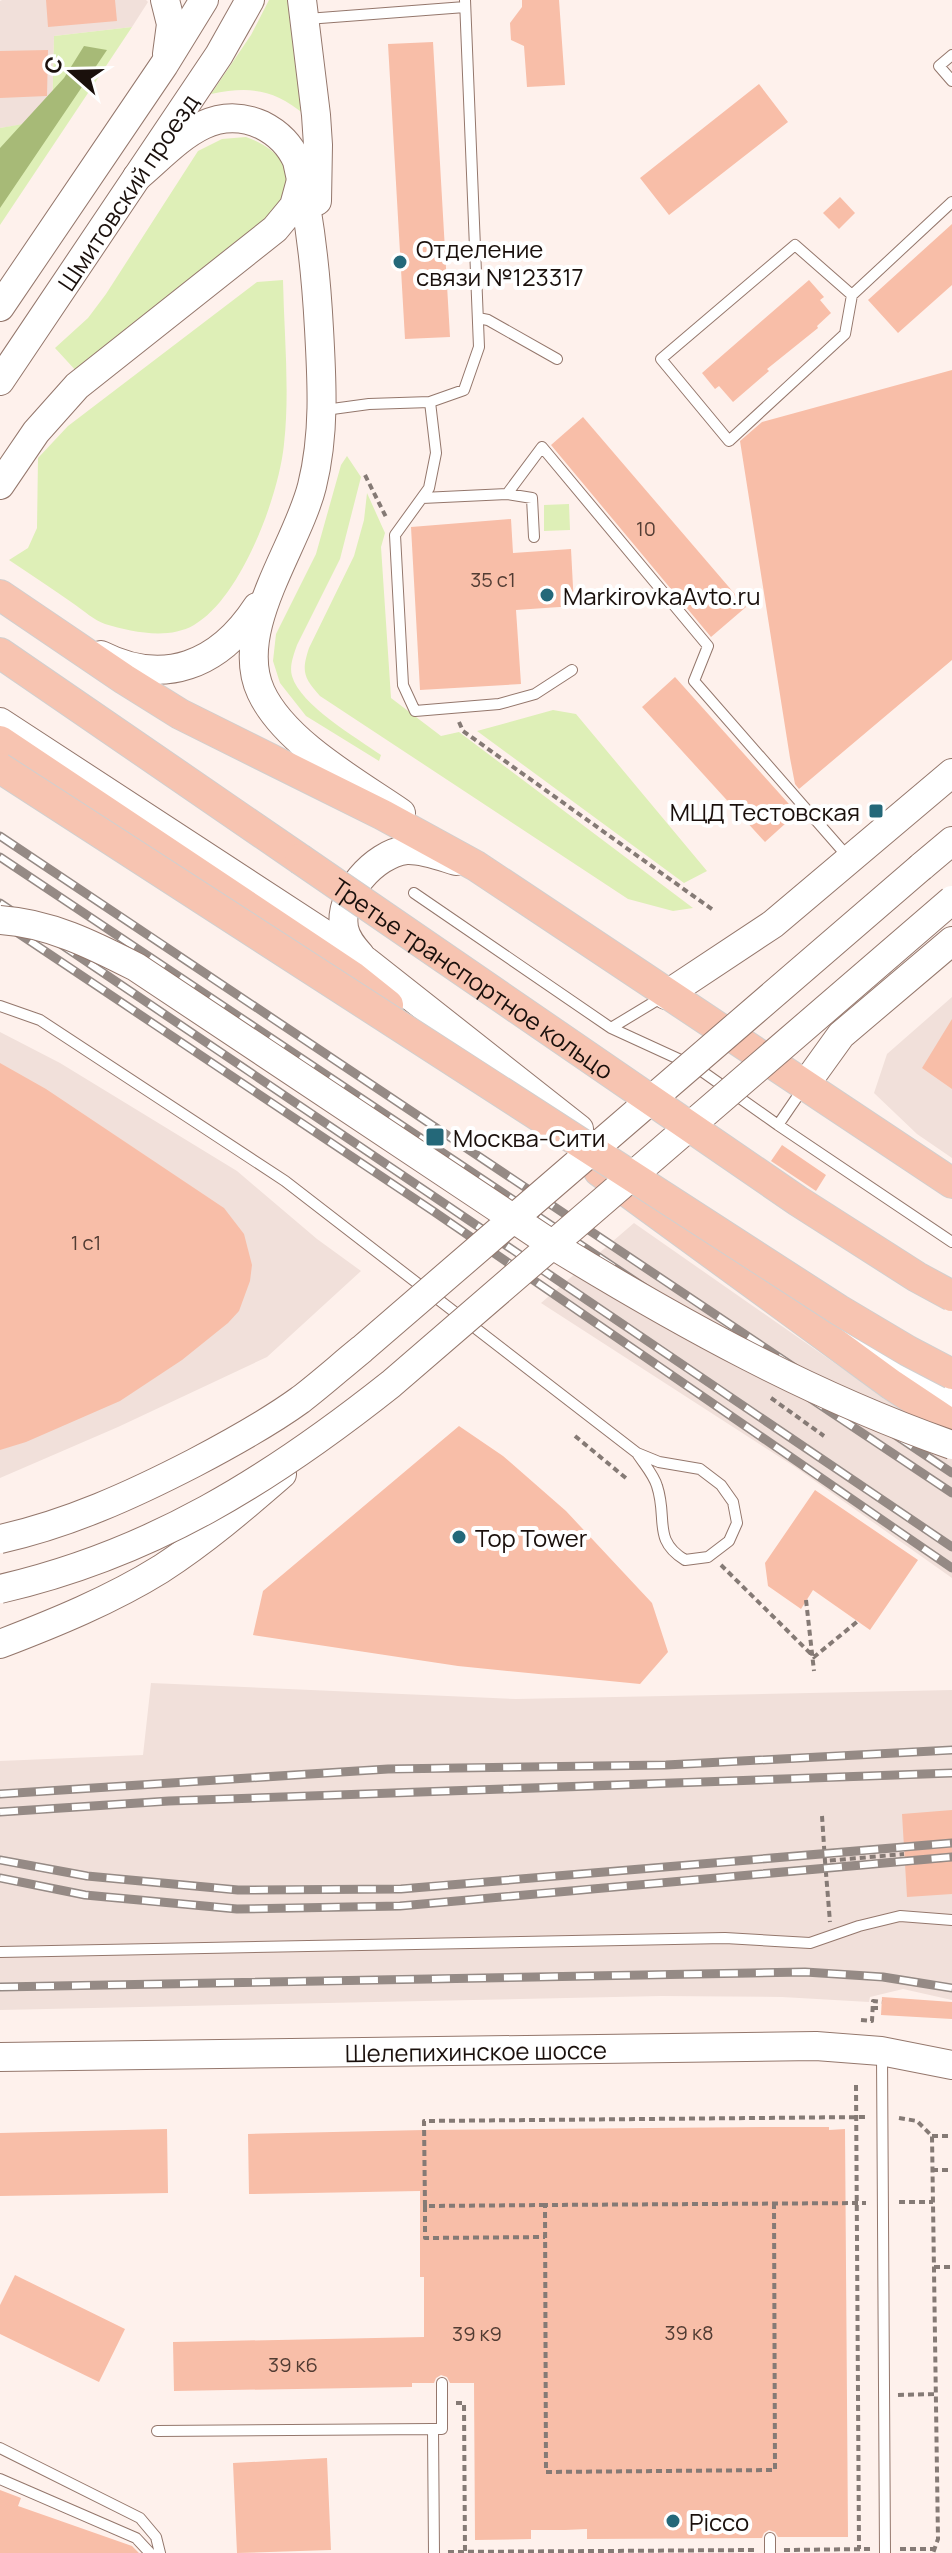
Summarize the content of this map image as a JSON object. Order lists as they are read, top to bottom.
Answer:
{
  "streets": {
    "main road": ["Шмитовский проезд", "Третье транспортное кольцо", "Шелепихинское шоссе"]
  },
  "places": {
    "other": [
      "Отделение связи №123317",
      "MarkirovkaAvto.ru",
      "Top Tower",
      "Picco"
    ],
    "transit": ["МЦД Тестовская", "Москва-Сити"]
  },
  "house_numbers": [
    "10",
    "35 с1",
    "1 с1",
    "39 к8",
    "39 к9",
    "39 к6"
  ],
  "north": "left"
}
